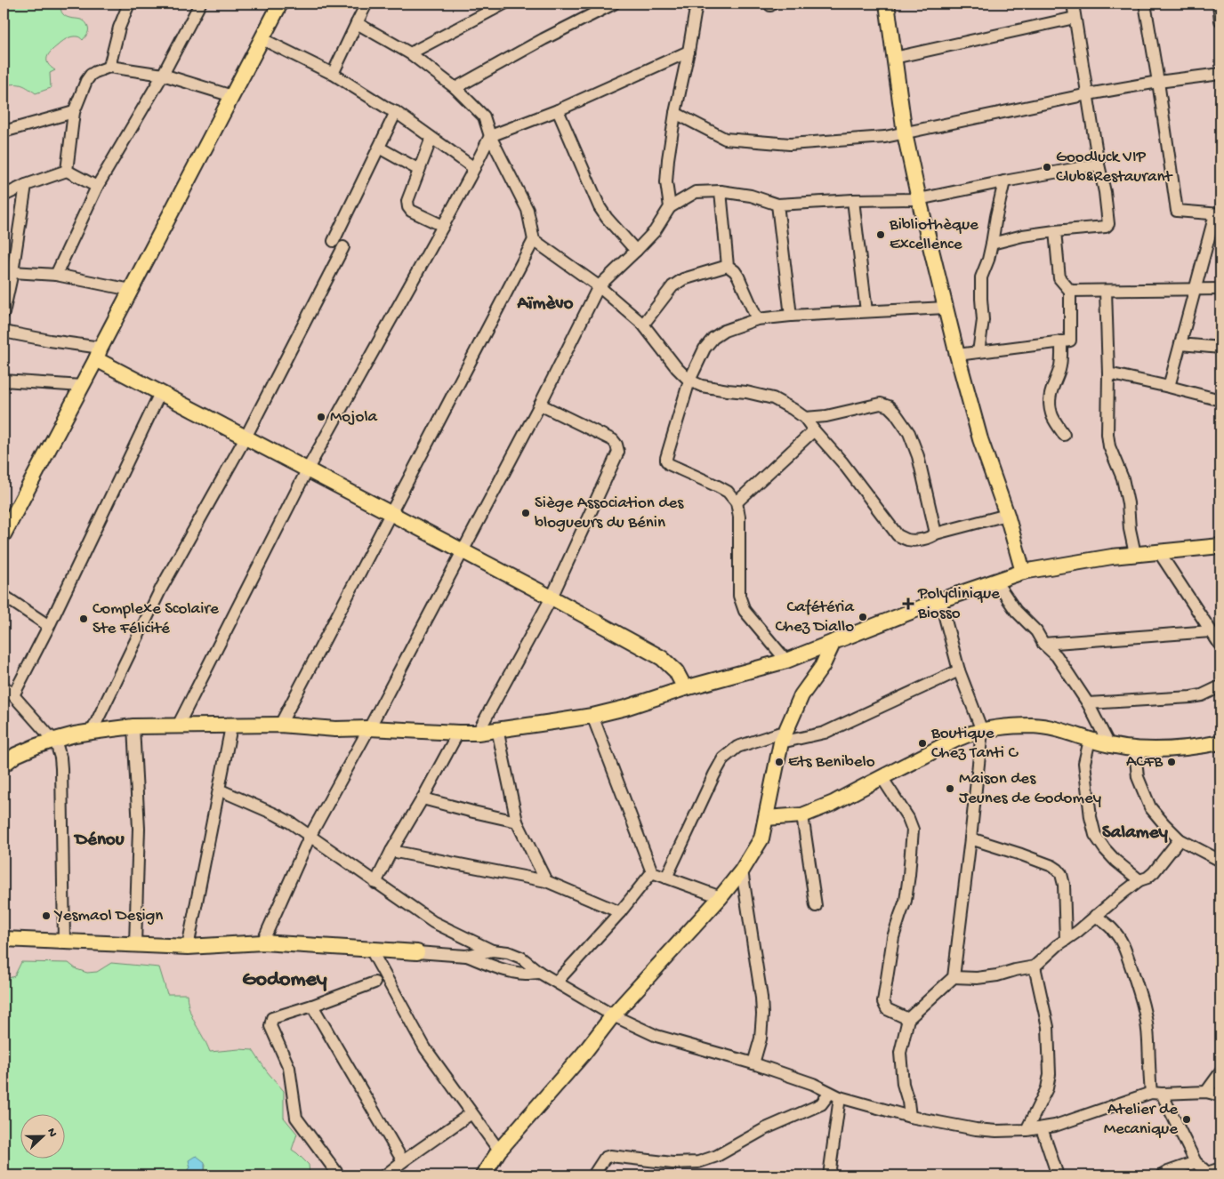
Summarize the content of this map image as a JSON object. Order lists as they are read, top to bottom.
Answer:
{
  "districts": [
    "Aïmèvo",
    "Salamey",
    "Dénou",
    "Godomey"
  ],
  "places": {
    "other": [
      "Goodluck VIP Club&Restaurant",
      "Bibliothèque Excellence",
      "Mojola",
      "Siège Association des blogueurs du Bénin",
      "Cafétéria Chez Diallo",
      "Complexe Scolaire Ste Félicité",
      "Boutique Chez Tanti C",
      "Ets Benibelo",
      "ACFB",
      "Maison des Jeunes de Godomey",
      "Yesmaol Design",
      "Atelier de Mecanique"
    ],
    "health": ["Polyclinique Biosso"]
  },
  "north": "right"
}
